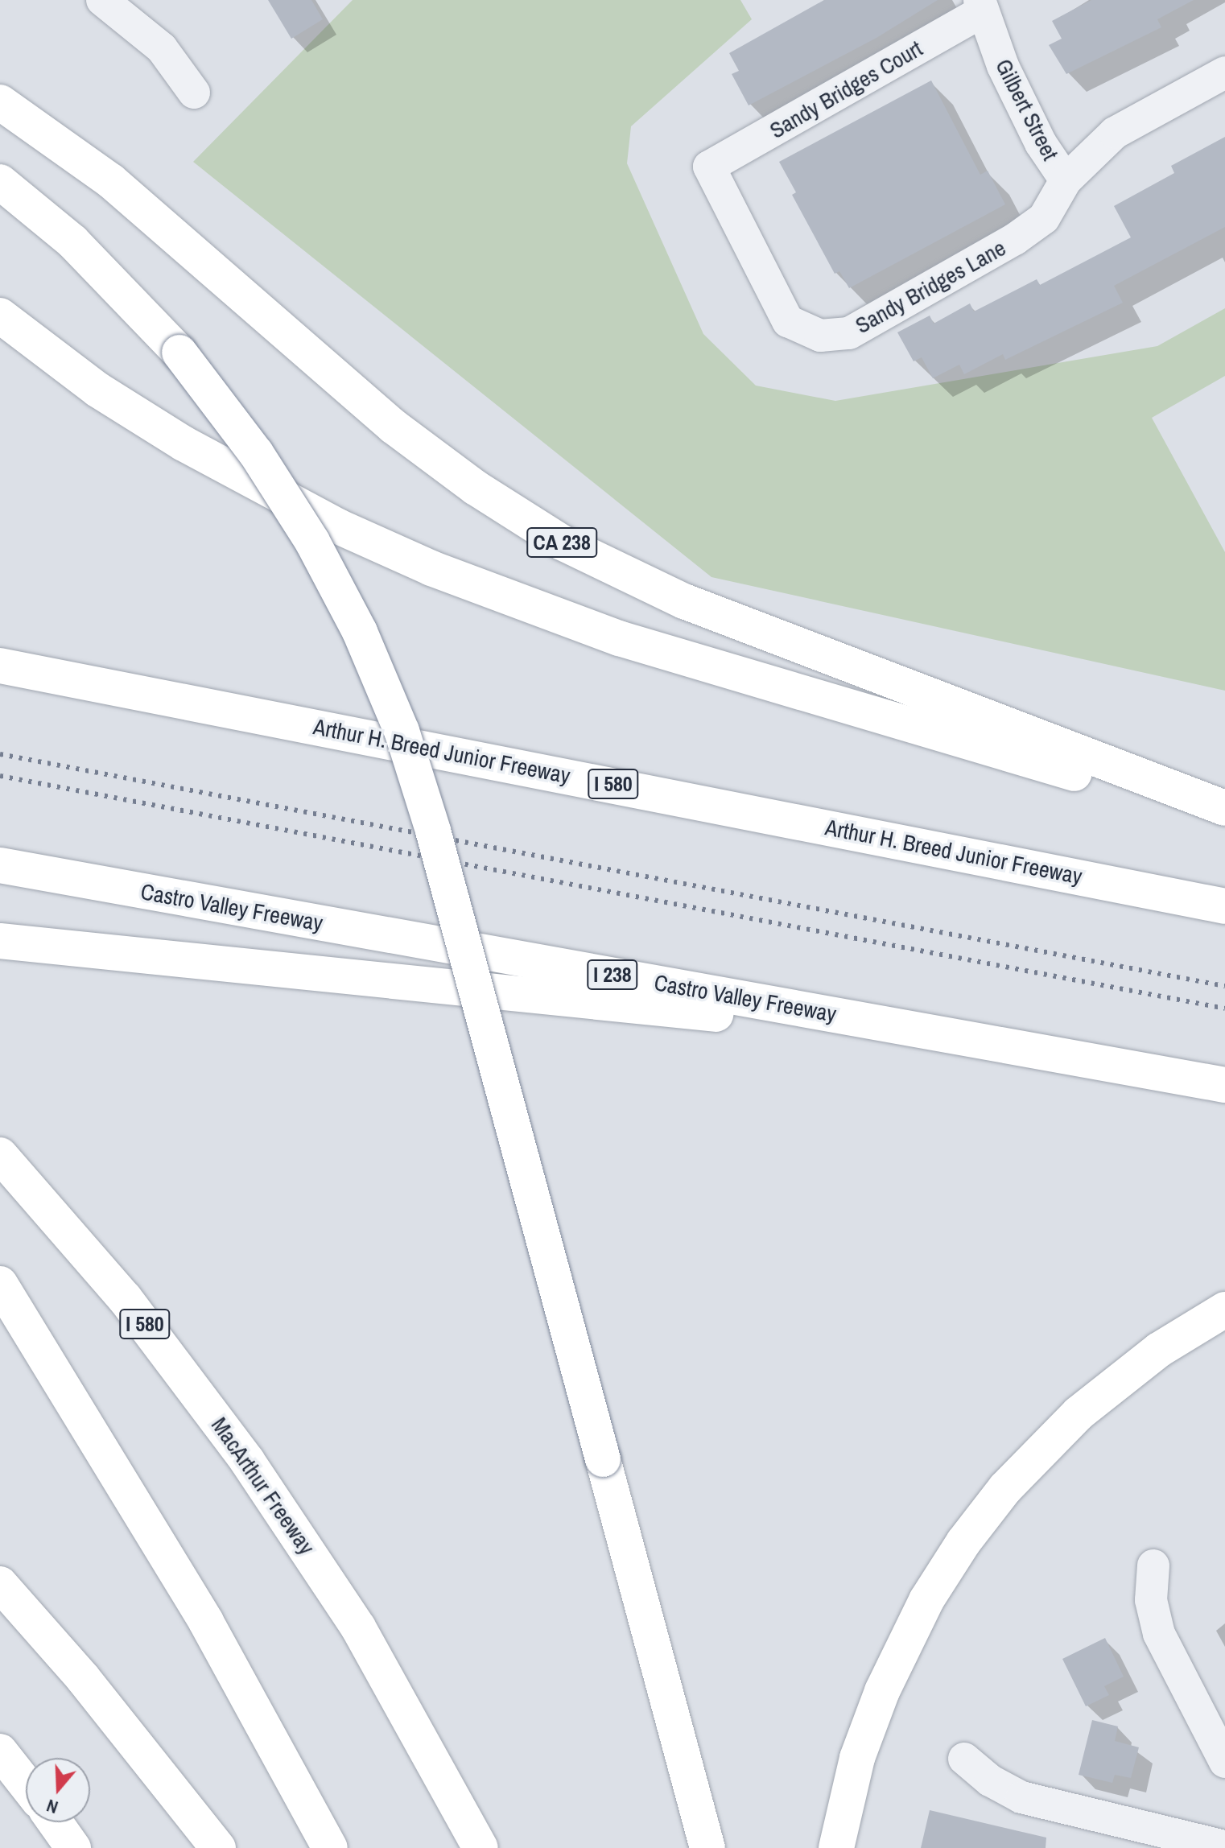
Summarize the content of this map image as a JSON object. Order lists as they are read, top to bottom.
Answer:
{
  "streets": {
    "main road": [
      "CA 238",
      "Arthur H. Breed Junior Freeway",
      "I 580",
      "Castro Valley Freeway",
      "I 238",
      "MacArthur Freeway"
    ],
    "street": ["Sandy Bridges Court", "Gilbert Street", "Sandy Bridges Lane"]
  },
  "crossings": [
    ["Sandy Bridges Court", "Gilbert Street"],
    ["Sandy Bridges Court", "Sandy Bridges Lane"],
    ["Gilbert Street", "Sandy Bridges Lane"]
  ],
  "north": "bottom"
}
